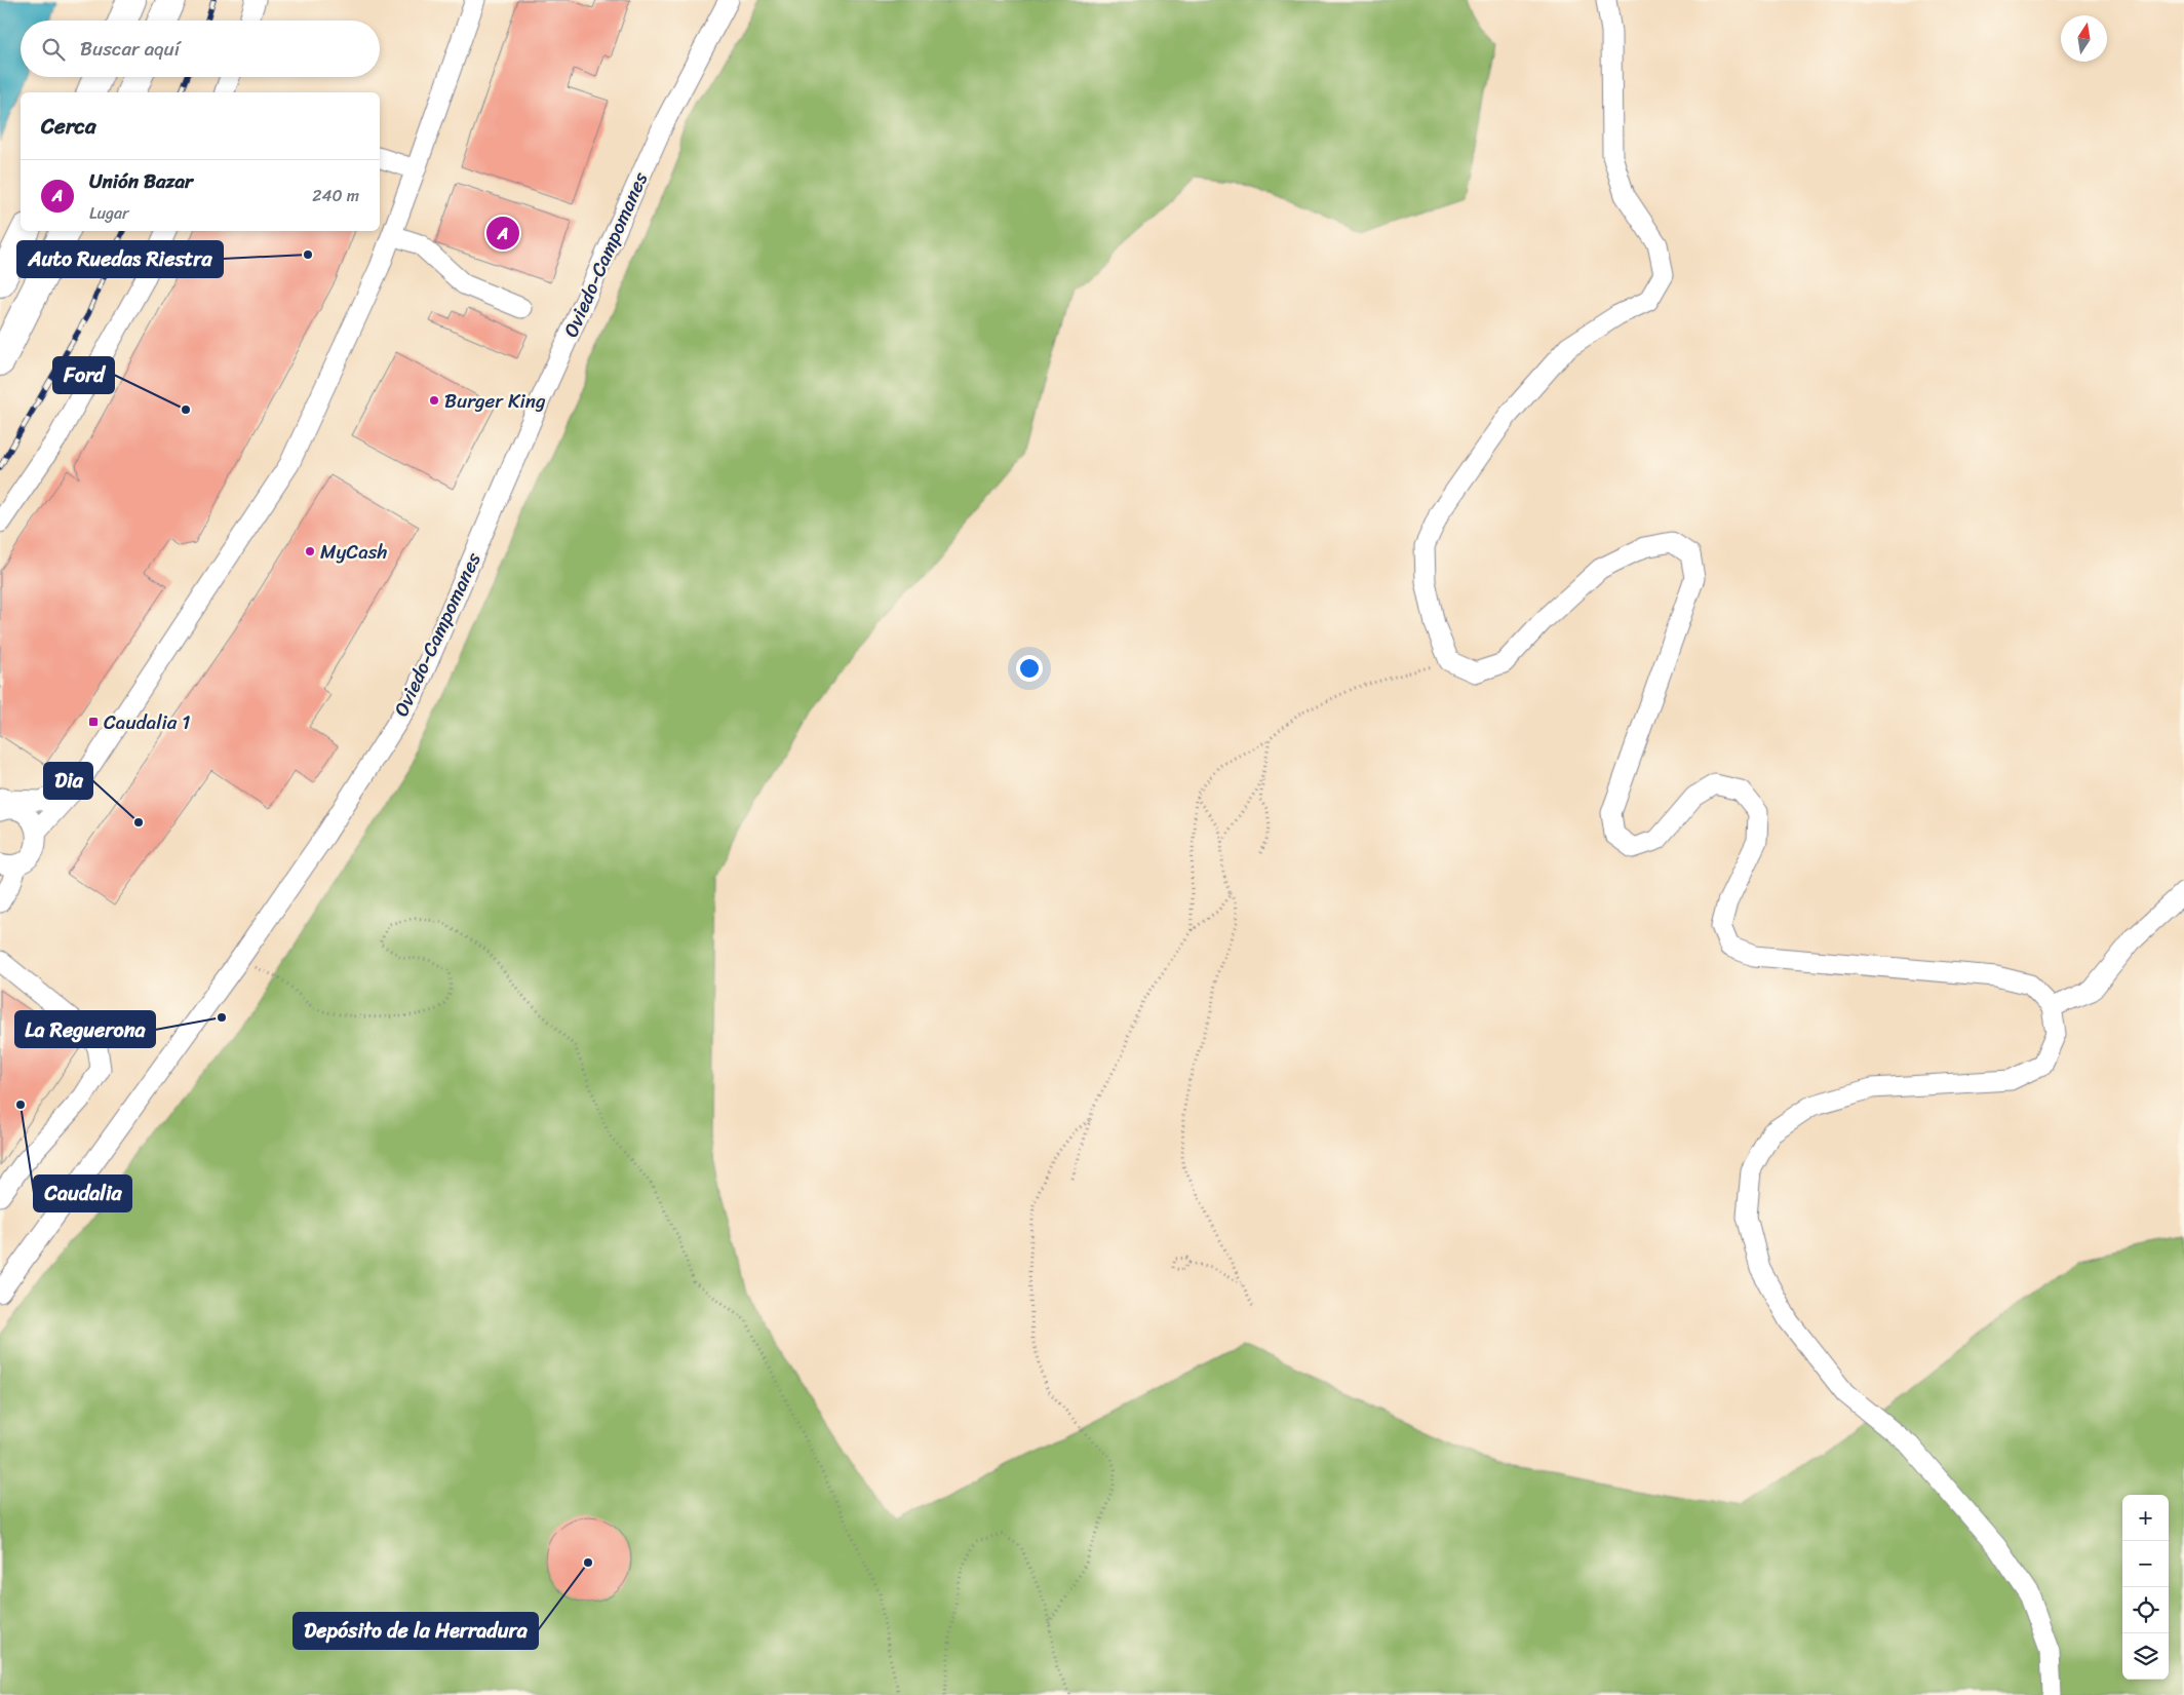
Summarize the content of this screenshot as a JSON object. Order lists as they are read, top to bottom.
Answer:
{
  "streets": {
    "street": ["Oviedo-Campomanes"]
  },
  "places": {
    "other": [
      "Auto Ruedas Riestra",
      "Burger King",
      "Ford",
      "MyCash",
      "Dia",
      "La Reguerona",
      "Caudalia",
      "Depósito de la Herradura"
    ],
    "transit": ["Caudalia 1"]
  },
  "north": "top",
  "page": {
    "search": "Buscar aquí",
    "heading": "Cerca",
    "list": [
      {
        "mark": "A",
        "name": "Unión Bazar",
        "note": "Lugar",
        "value": "240 m"
      }
    ],
    "pins": "A",
    "map_buttons": ["+", "−"]
  }
}
